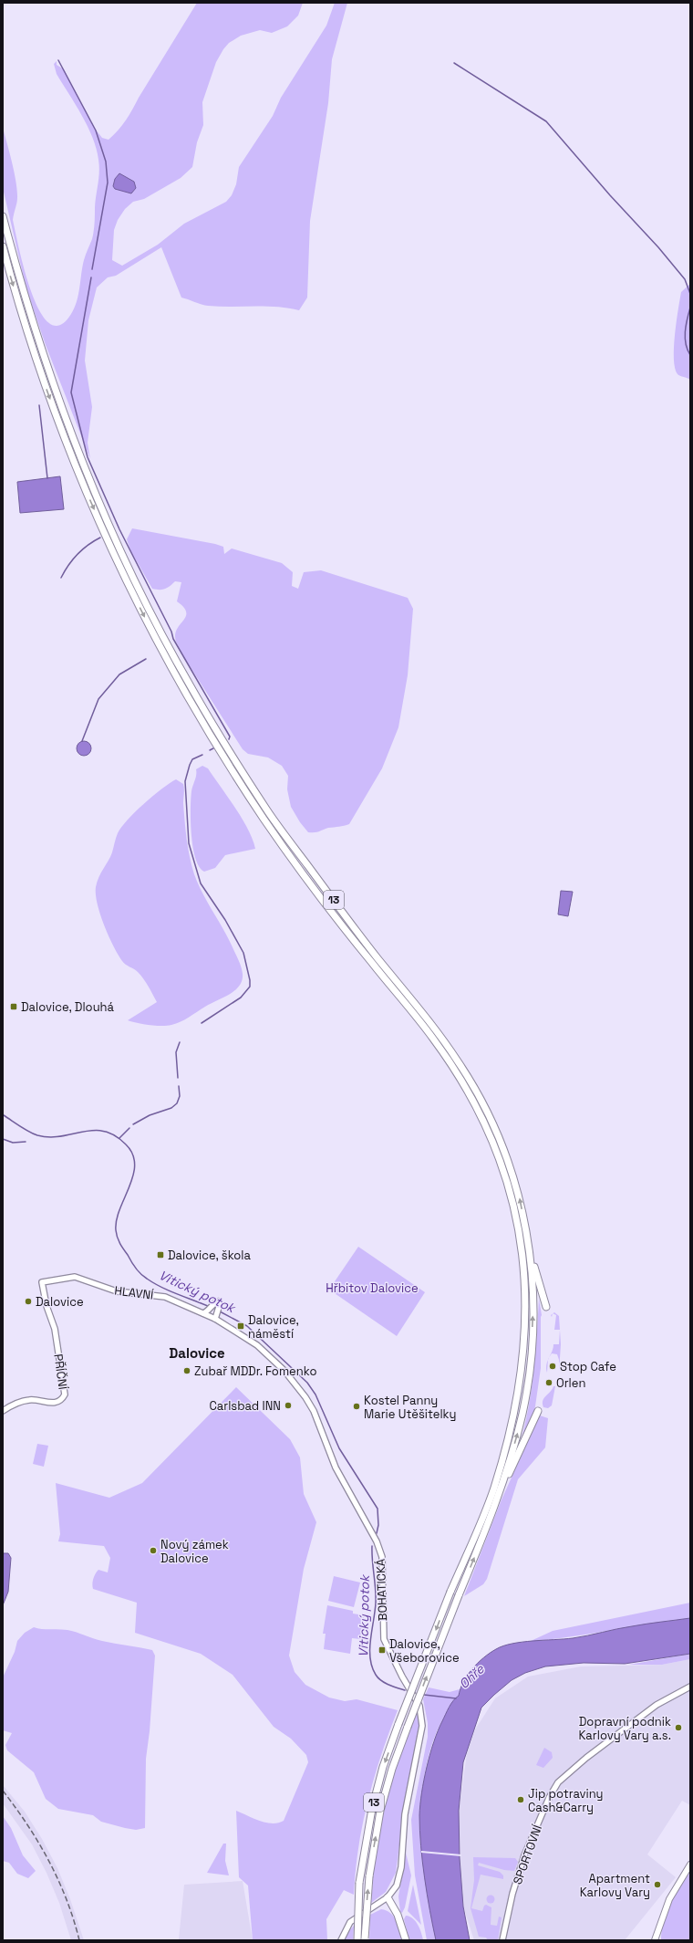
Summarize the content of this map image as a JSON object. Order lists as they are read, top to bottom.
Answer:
{
  "streets": {
    "highway": ["13"],
    "street": [
      "HLAVNÍ",
      "PŘÍČNÍ",
      "BOHATICKÁ",
      "SPORTOVNÍ"
    ]
  },
  "crossings": [
    ["HLAVNÍ", "PŘÍČNÍ"],
    ["HLAVNÍ", "BOHATICKÁ"]
  ],
  "districts": ["Dalovice"],
  "water": ["Vitický potok", "Ohře"],
  "parks": ["Hřbitov Dalovice"],
  "places": {
    "transit": [
      "Dalovice, Dlouhá",
      "Dalovice, škola",
      "Dalovice, náměstí",
      "Dalovice, Všeborovice"
    ],
    "other": [
      "Dalovice",
      "Stop Cafe",
      "Zubař MDDr. Fomenko",
      "Orlen",
      "Carlsbad INN",
      "Kostel Panny Marie Utěšitelky",
      "Nový zámek Dalovice",
      "Dopravní podnik Karlovy Vary a.s.",
      "Jip potraviny Cash&Carry",
      "Apartment Karlovy Vary"
    ]
  }
}
